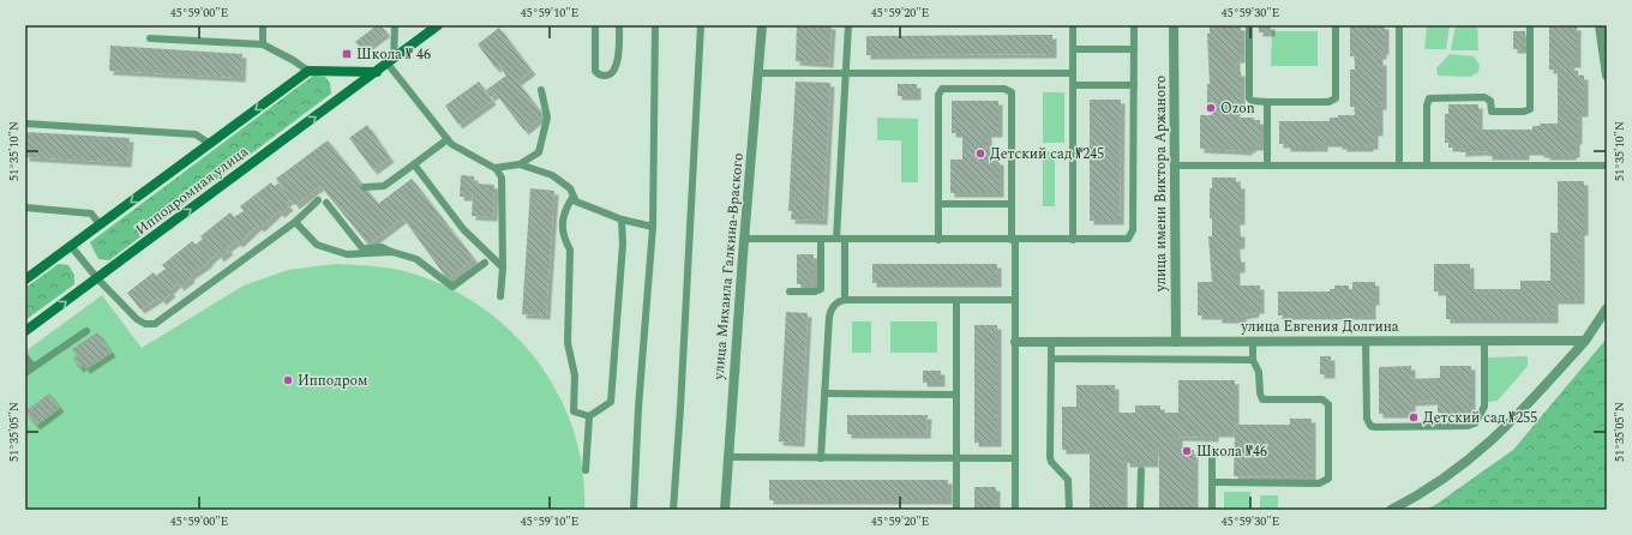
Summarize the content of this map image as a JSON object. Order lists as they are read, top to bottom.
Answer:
{
  "streets": {
    "street": [
      "улица имени Виктора Аржаного",
      "Ипподромная улица",
      "улица Михаила Галкина-Враского",
      "улица Евгения Долгина"
    ]
  },
  "crossings": [
    ["улица имени Виктора Аржаного", "улица Евгения Долгина"]
  ],
  "places": {
    "transit": ["Школа № 46"],
    "other": [
      "Ozon",
      "Детский сад №245",
      "Ипподром",
      "Детский сад №255",
      "Школа №46"
    ]
  },
  "coordinates": [
    "45°59'00\"E",
    "45°59'10\"E",
    "45°59'20\"E",
    "45°59'30\"E",
    "51°35'10\"N",
    "51°35'05\"N"
  ]
}
